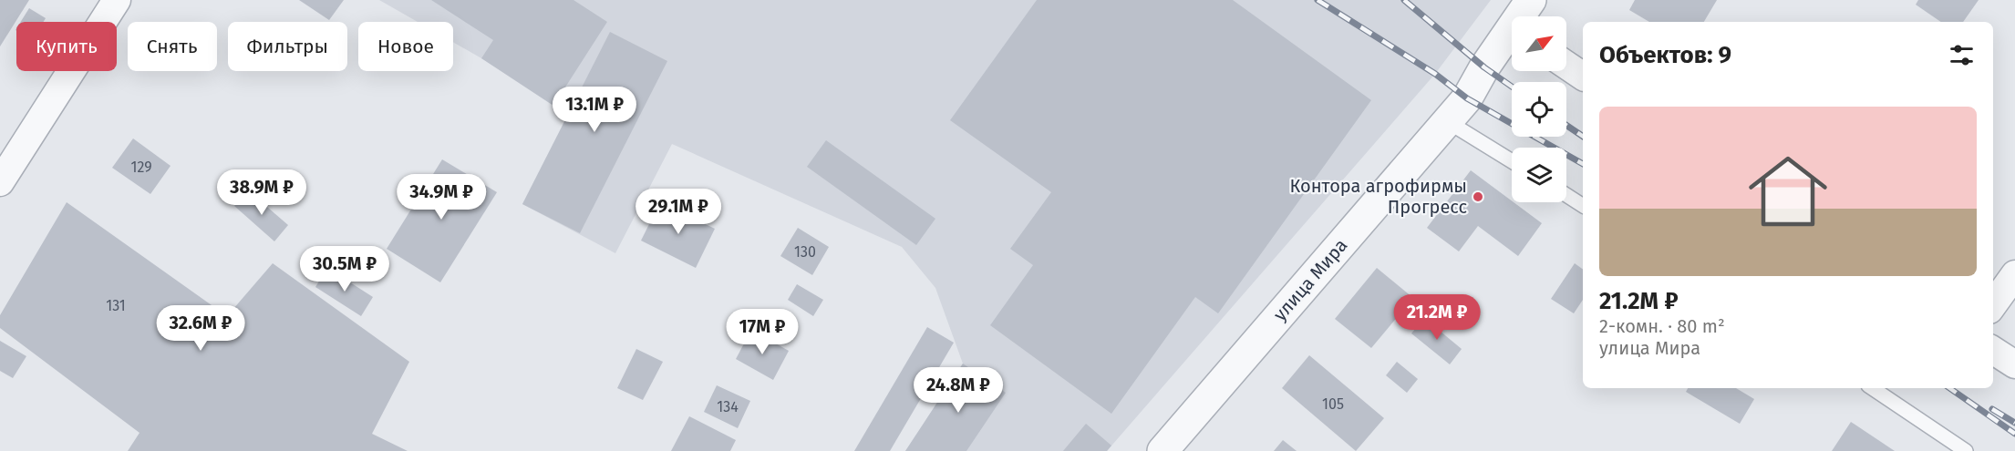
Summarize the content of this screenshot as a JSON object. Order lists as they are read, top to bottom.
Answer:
{
  "streets": {
    "street": ["улица Мира"]
  },
  "places": ["Контора агрофирмы Прогресс"],
  "house_numbers": [
    "129",
    "130",
    "131",
    "105",
    "134"
  ],
  "north": "top right",
  "page": {
    "chip": [
      "Купить",
      "Снять",
      "Фильтры",
      "Новое"
    ],
    "heading": "Объектов: 9",
    "price": [
      "13.1M ₽",
      "38.9M ₽",
      "34.9M ₽",
      "29.1M ₽",
      "30.5M ₽",
      "21.2M ₽",
      "32.6M ₽",
      "17M ₽",
      "24.8M ₽"
    ],
    "list": [
      {
        "name": "21.2M ₽",
        "note": "2-комн. · 80 m² · улица Мира"
      }
    ]
  }
}
